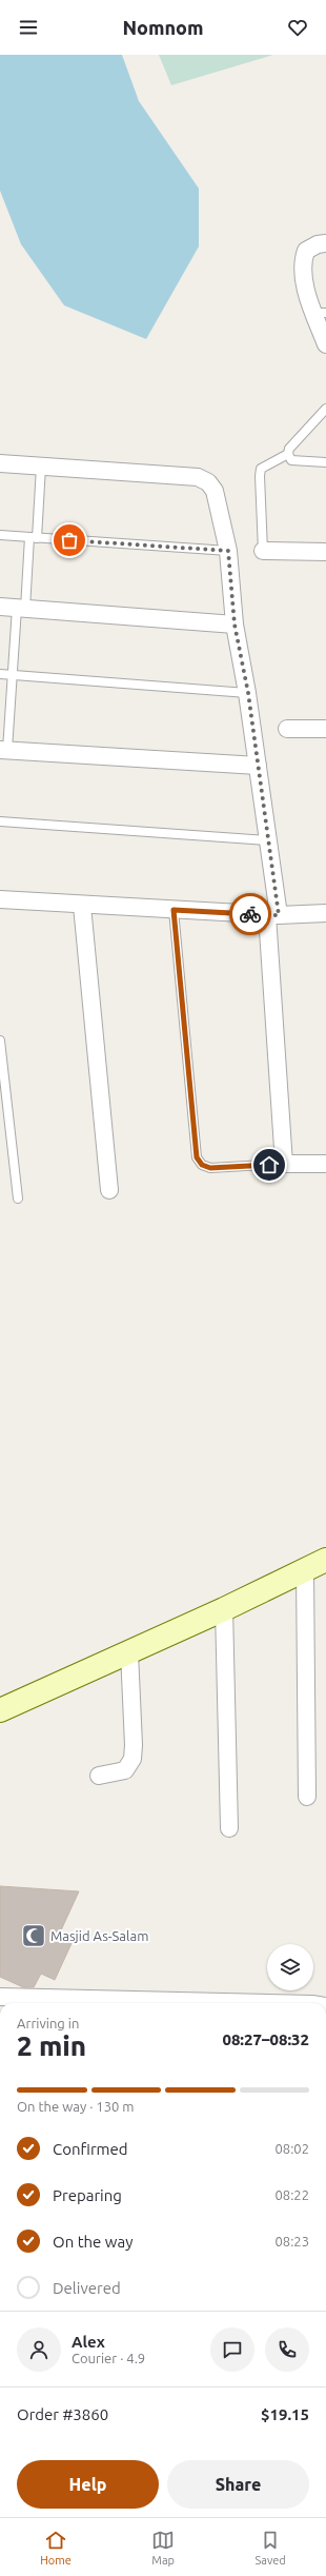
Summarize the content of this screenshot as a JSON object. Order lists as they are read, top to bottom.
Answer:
{
  "places": {
    "mosque": ["Masjid As-Salam"]
  },
  "page": {
    "header": "Nomnom",
    "heading": ["2 min", "Arriving in", "08:27–08:32"],
    "panel": [
      "Alex",
      "Courier · 4.9",
      "Order #3860",
      "$19.15"
    ],
    "bar": "On the way · 130 m",
    "list": [
      ["Confirmed", "08:02"],
      ["Preparing", "08:22"],
      ["On the way", "08:23"],
      "Delivered"
    ],
    "buttons": ["Help", "Share"],
    "tabs": ["Home", "Map", "Saved"]
  }
}
